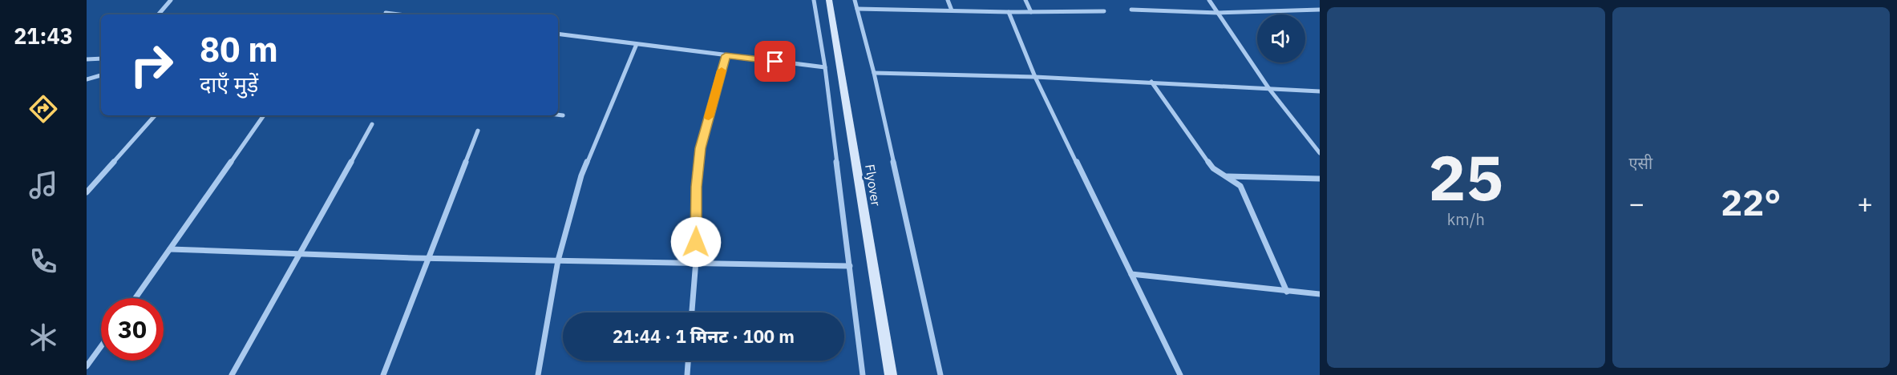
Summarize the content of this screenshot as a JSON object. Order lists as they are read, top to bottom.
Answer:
{
  "streets": {
    "main road": ["Flyover"]
  },
  "page": {
    "tabs": "21:43",
    "tile": [
      ["25", "km/h"],
      "एसी"
    ],
    "turn": ["80 m", "दाएँ मुड़ें"],
    "heat": ["−", "22°", "+"],
    "limit": "30",
    "trip": "21:44 · 1 मिनट · 100 m"
  }
}
